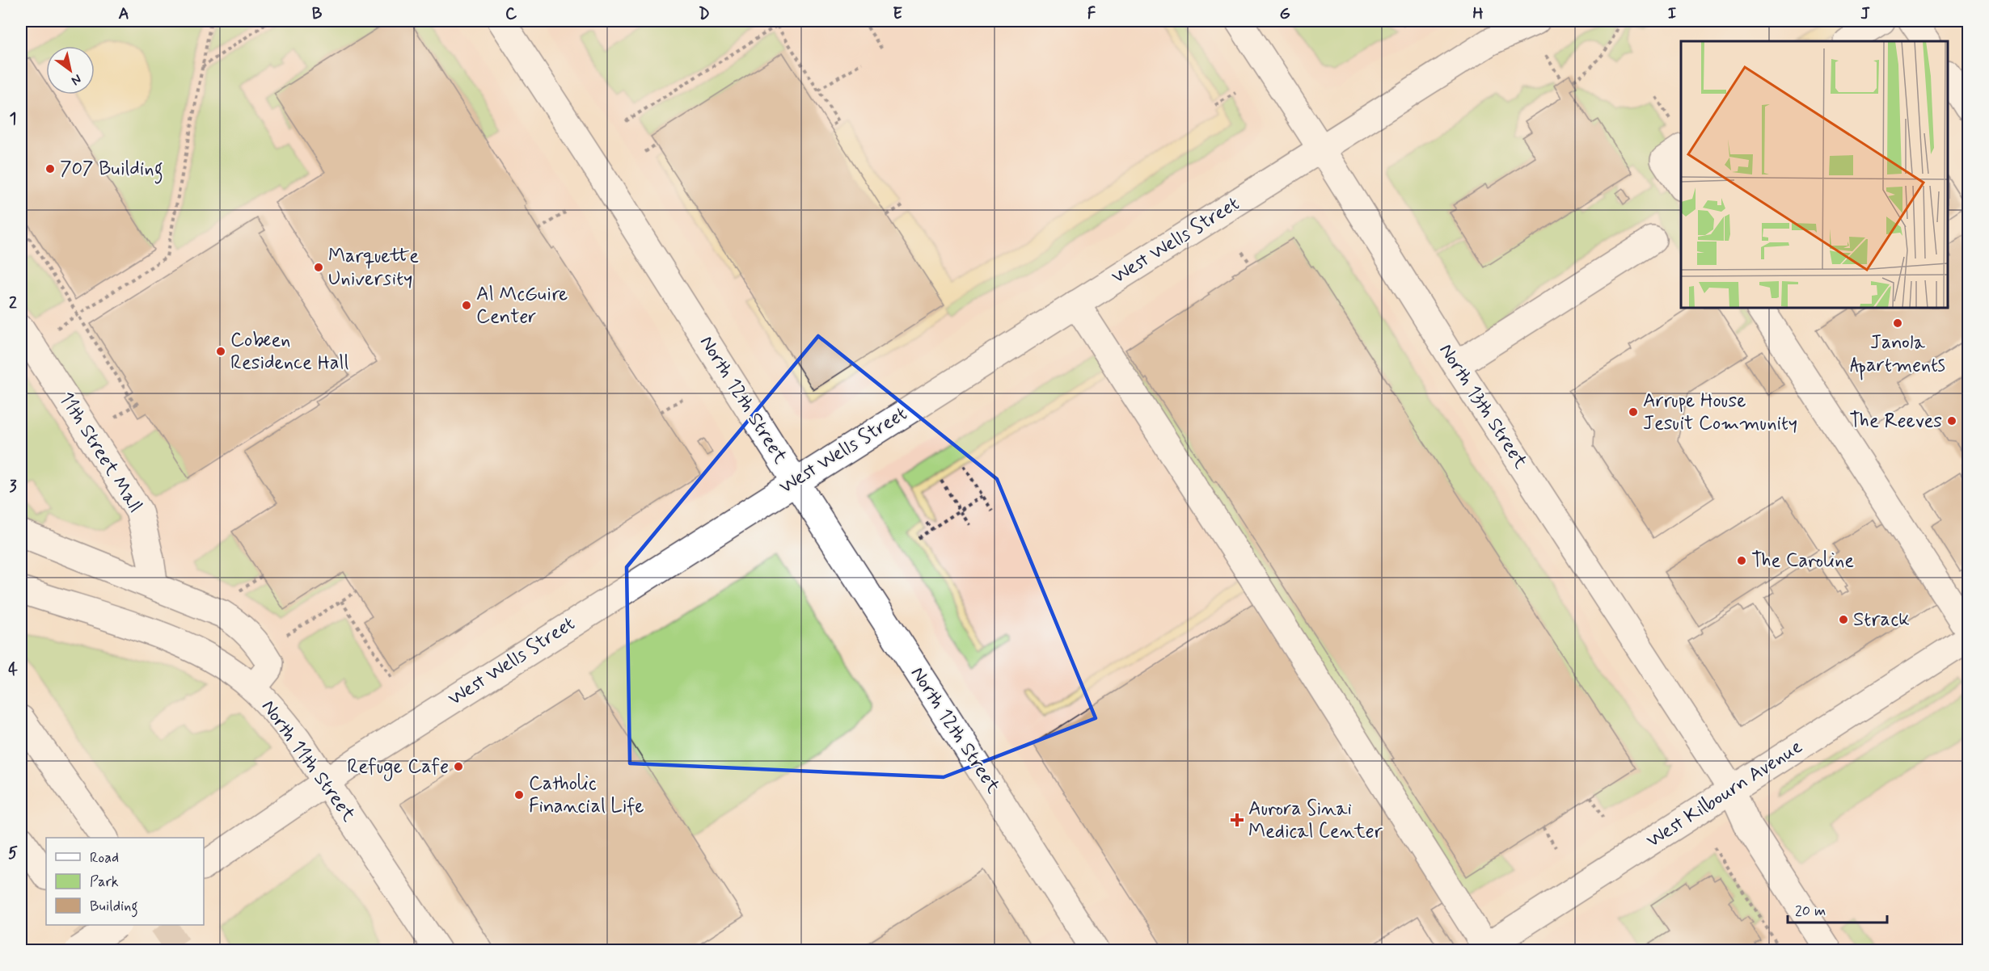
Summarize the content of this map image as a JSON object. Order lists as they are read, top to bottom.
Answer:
{
  "streets": {
    "main road": [
      "West Wells Street",
      "North 12th Street",
      "North 13th Street",
      "11th Street Mall",
      "North 11th Street",
      "West Kilbourn Avenue"
    ]
  },
  "crossings": [
    ["West Wells Street", "North 12th Street"],
    ["West Wells Street", "North 13th Street"],
    ["West Wells Street", "North 11th Street"],
    ["North 13th Street", "West Kilbourn Avenue"]
  ],
  "places": {
    "other": [
      "707 Building",
      "Marquette University",
      "Al McGuire Center",
      "Janola Apartments",
      "Cobeen Residence Hall",
      "Arrupe House Jesuit Community",
      "The Reeves",
      "The Caroline",
      "Strack",
      "Refuge Cafe",
      "Catholic Financial Life"
    ],
    "health": ["Aurora Sinai Medical Center"]
  },
  "legend": ["Road", "Park", "Building"],
  "scale_bar": "20 m",
  "north": "bottom right",
  "grid": {
    "columns": [
      "A",
      "B",
      "C",
      "D",
      "E",
      "F",
      "G",
      "H",
      "I",
      "J"
    ],
    "rows": [
      "1",
      "2",
      "3",
      "4",
      "5"
    ]
  }
}
